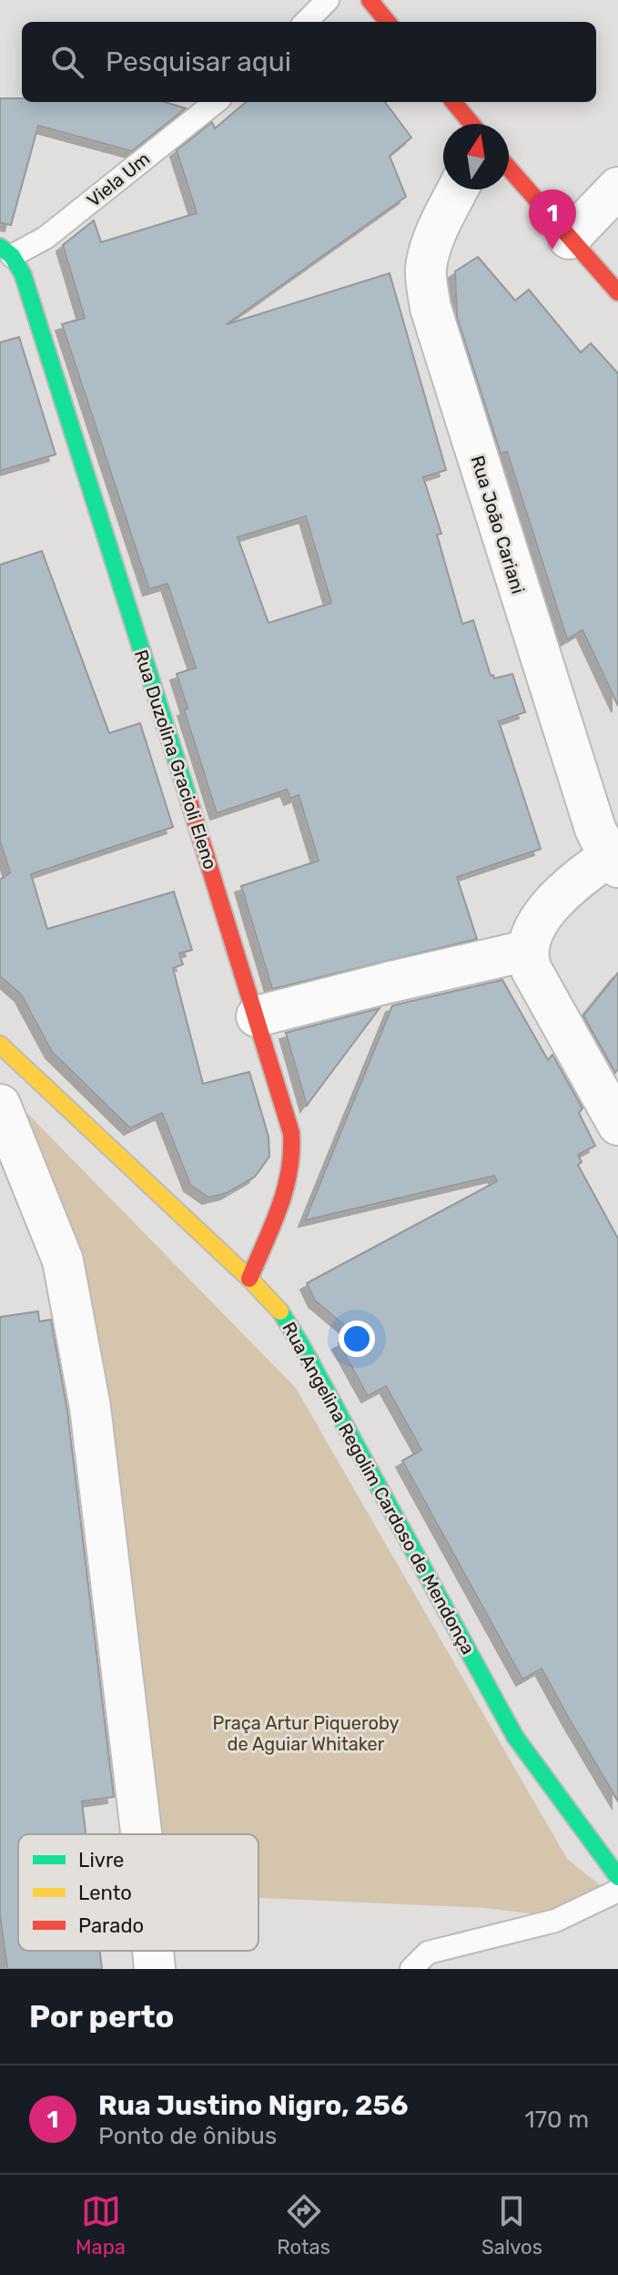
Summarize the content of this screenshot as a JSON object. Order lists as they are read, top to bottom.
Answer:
{
  "streets": {
    "street": ["Rua João Cariani", "Rua Duzolina Gracioli Eleno", "Rua Angelina Regolim Cardoso de Mendonça"],
    "lane": ["Viela Um"]
  },
  "crossings": [
    ["Viela Um", "Rua Duzolina Gracioli Eleno"],
    ["Rua Duzolina Gracioli Eleno", "Rua Angelina Regolim Cardoso de Mendonça"]
  ],
  "parks": ["Praça Artur Piqueroby de Aguiar Whitaker"],
  "legend": ["Livre", "Lento", "Parado"],
  "north": "top",
  "page": {
    "search": "Pesquisar aqui",
    "pins": "1",
    "heading": "Por perto",
    "list": [
      {
        "mark": "1",
        "name": "Rua Justino Nigro, 256",
        "note": "Ponto de ônibus",
        "value": "170 m"
      }
    ],
    "nav": ["Mapa", "Rotas", "Salvos"]
  }
}
